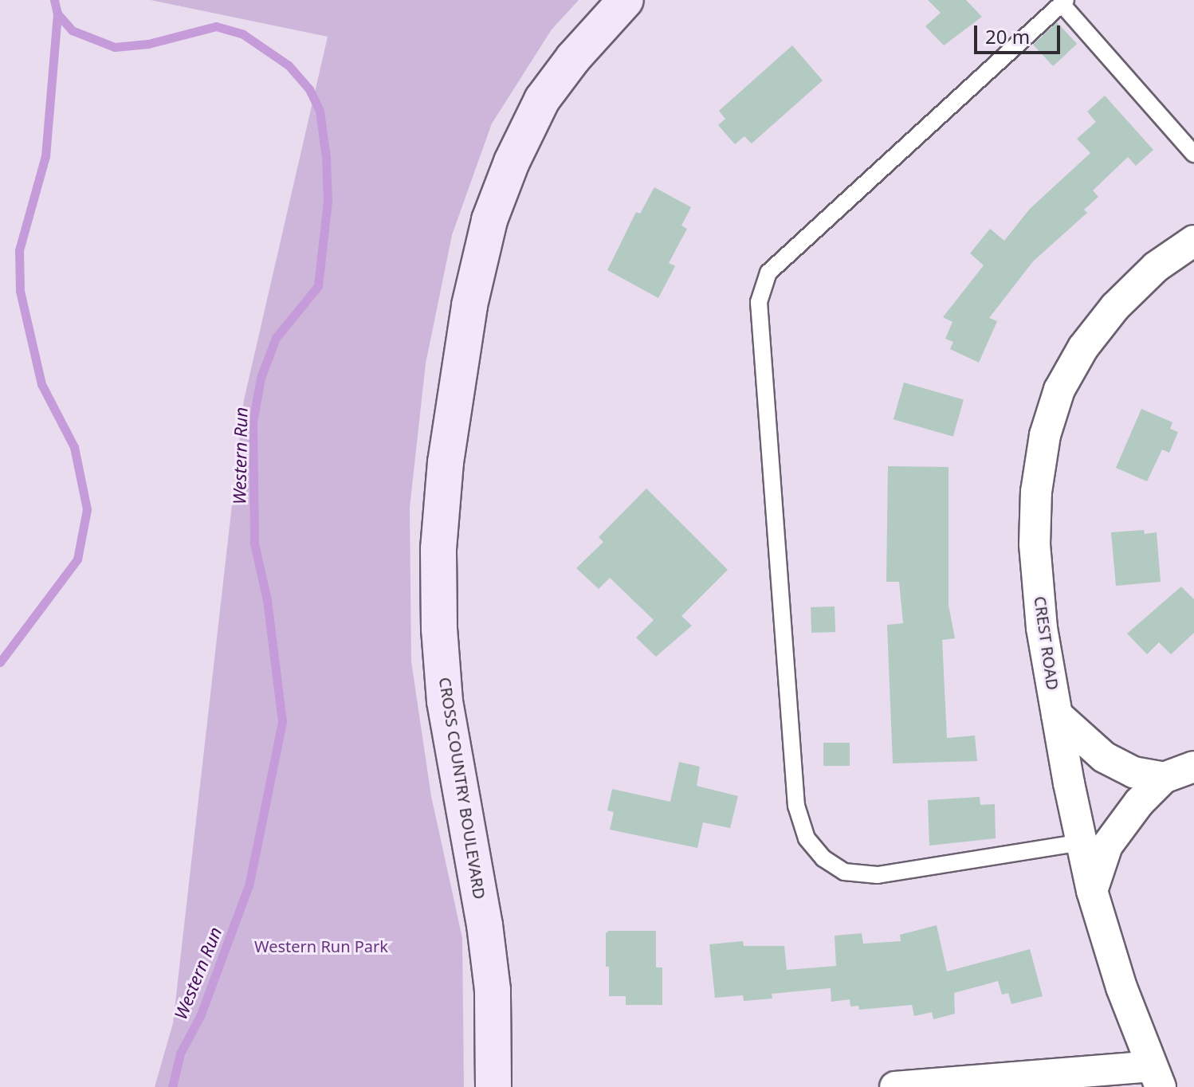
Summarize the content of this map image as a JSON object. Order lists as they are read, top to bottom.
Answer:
{
  "streets": {
    "main road": ["CROSS COUNTRY BOULEVARD"],
    "street": ["CREST ROAD"]
  },
  "water": ["Western Run"],
  "parks": ["Western Run Park"],
  "scale_bar": "20 m"
}
